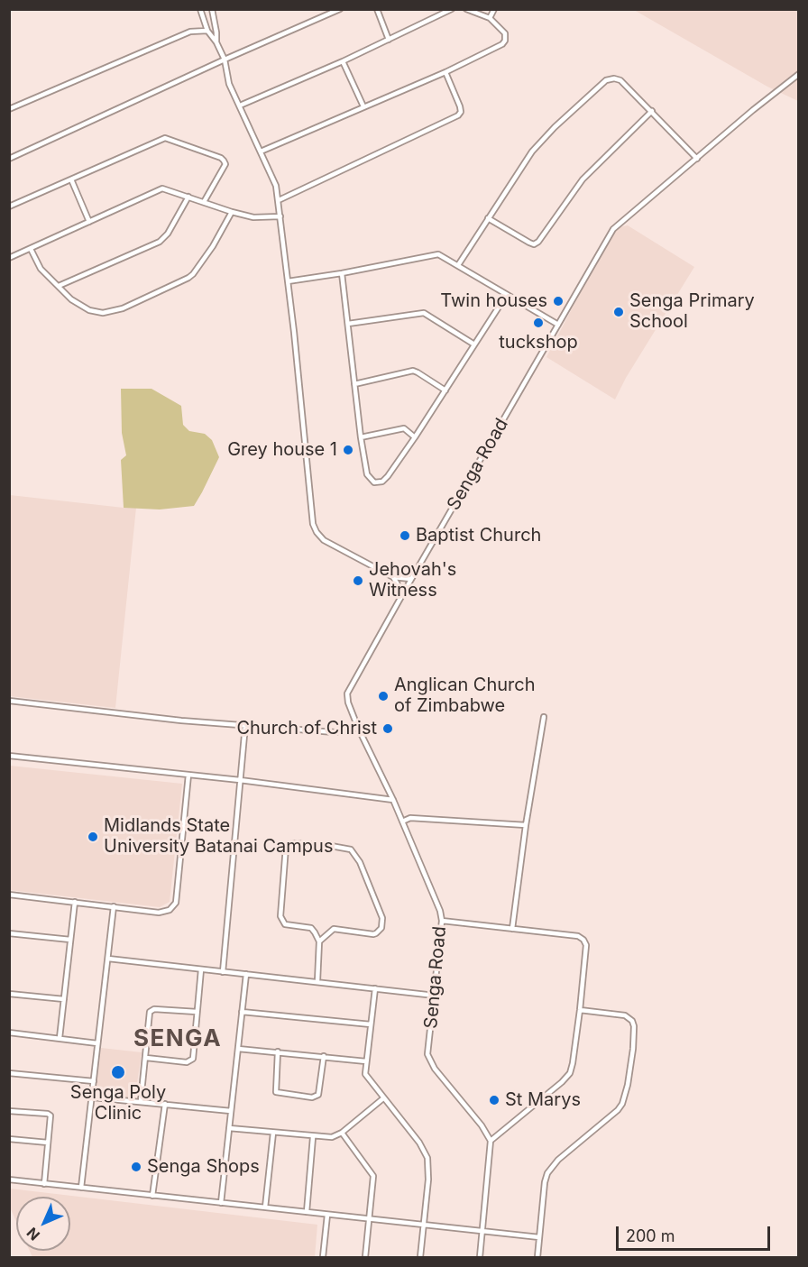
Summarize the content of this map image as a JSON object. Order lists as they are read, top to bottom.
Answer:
{
  "streets": {
    "street": ["Senga Road"]
  },
  "districts": ["SENGA"],
  "places": [
    "Twin houses",
    "Senga Primary School",
    "tuckshop",
    "Grey house 1",
    "Baptist Church",
    "Jehovah's Witness",
    "Anglican Church of Zimbabwe",
    "Church of Christ",
    "Midlands State University Batanai Campus",
    "Senga Poly Clinic",
    "St Marys",
    "Senga Shops"
  ],
  "scale_bar": "200 m",
  "north": "bottom left"
}
